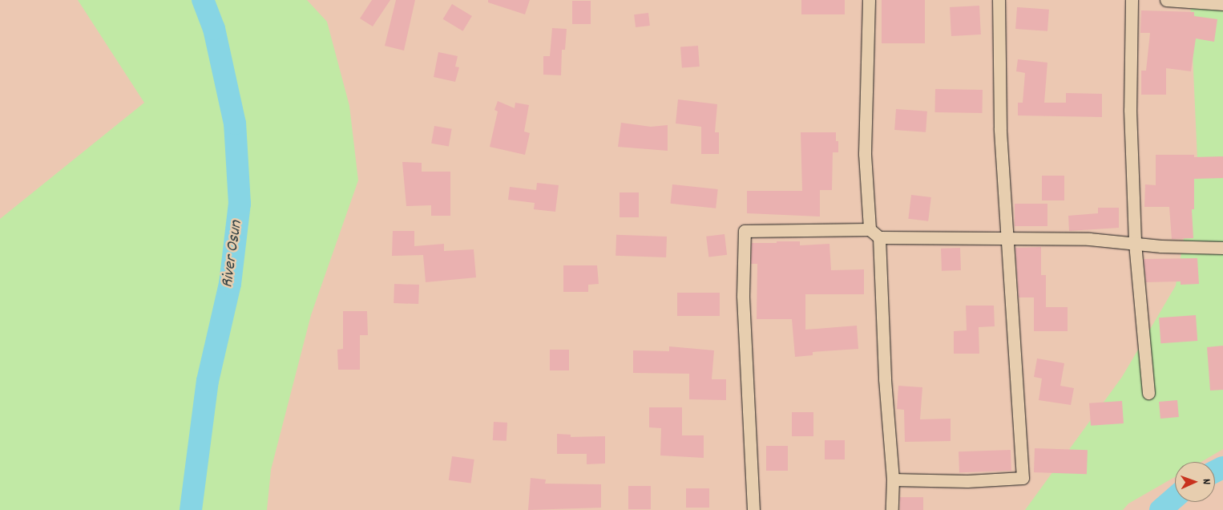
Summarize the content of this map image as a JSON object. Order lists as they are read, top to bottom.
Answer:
{
  "water": ["River Osun"],
  "north": "right"
}
